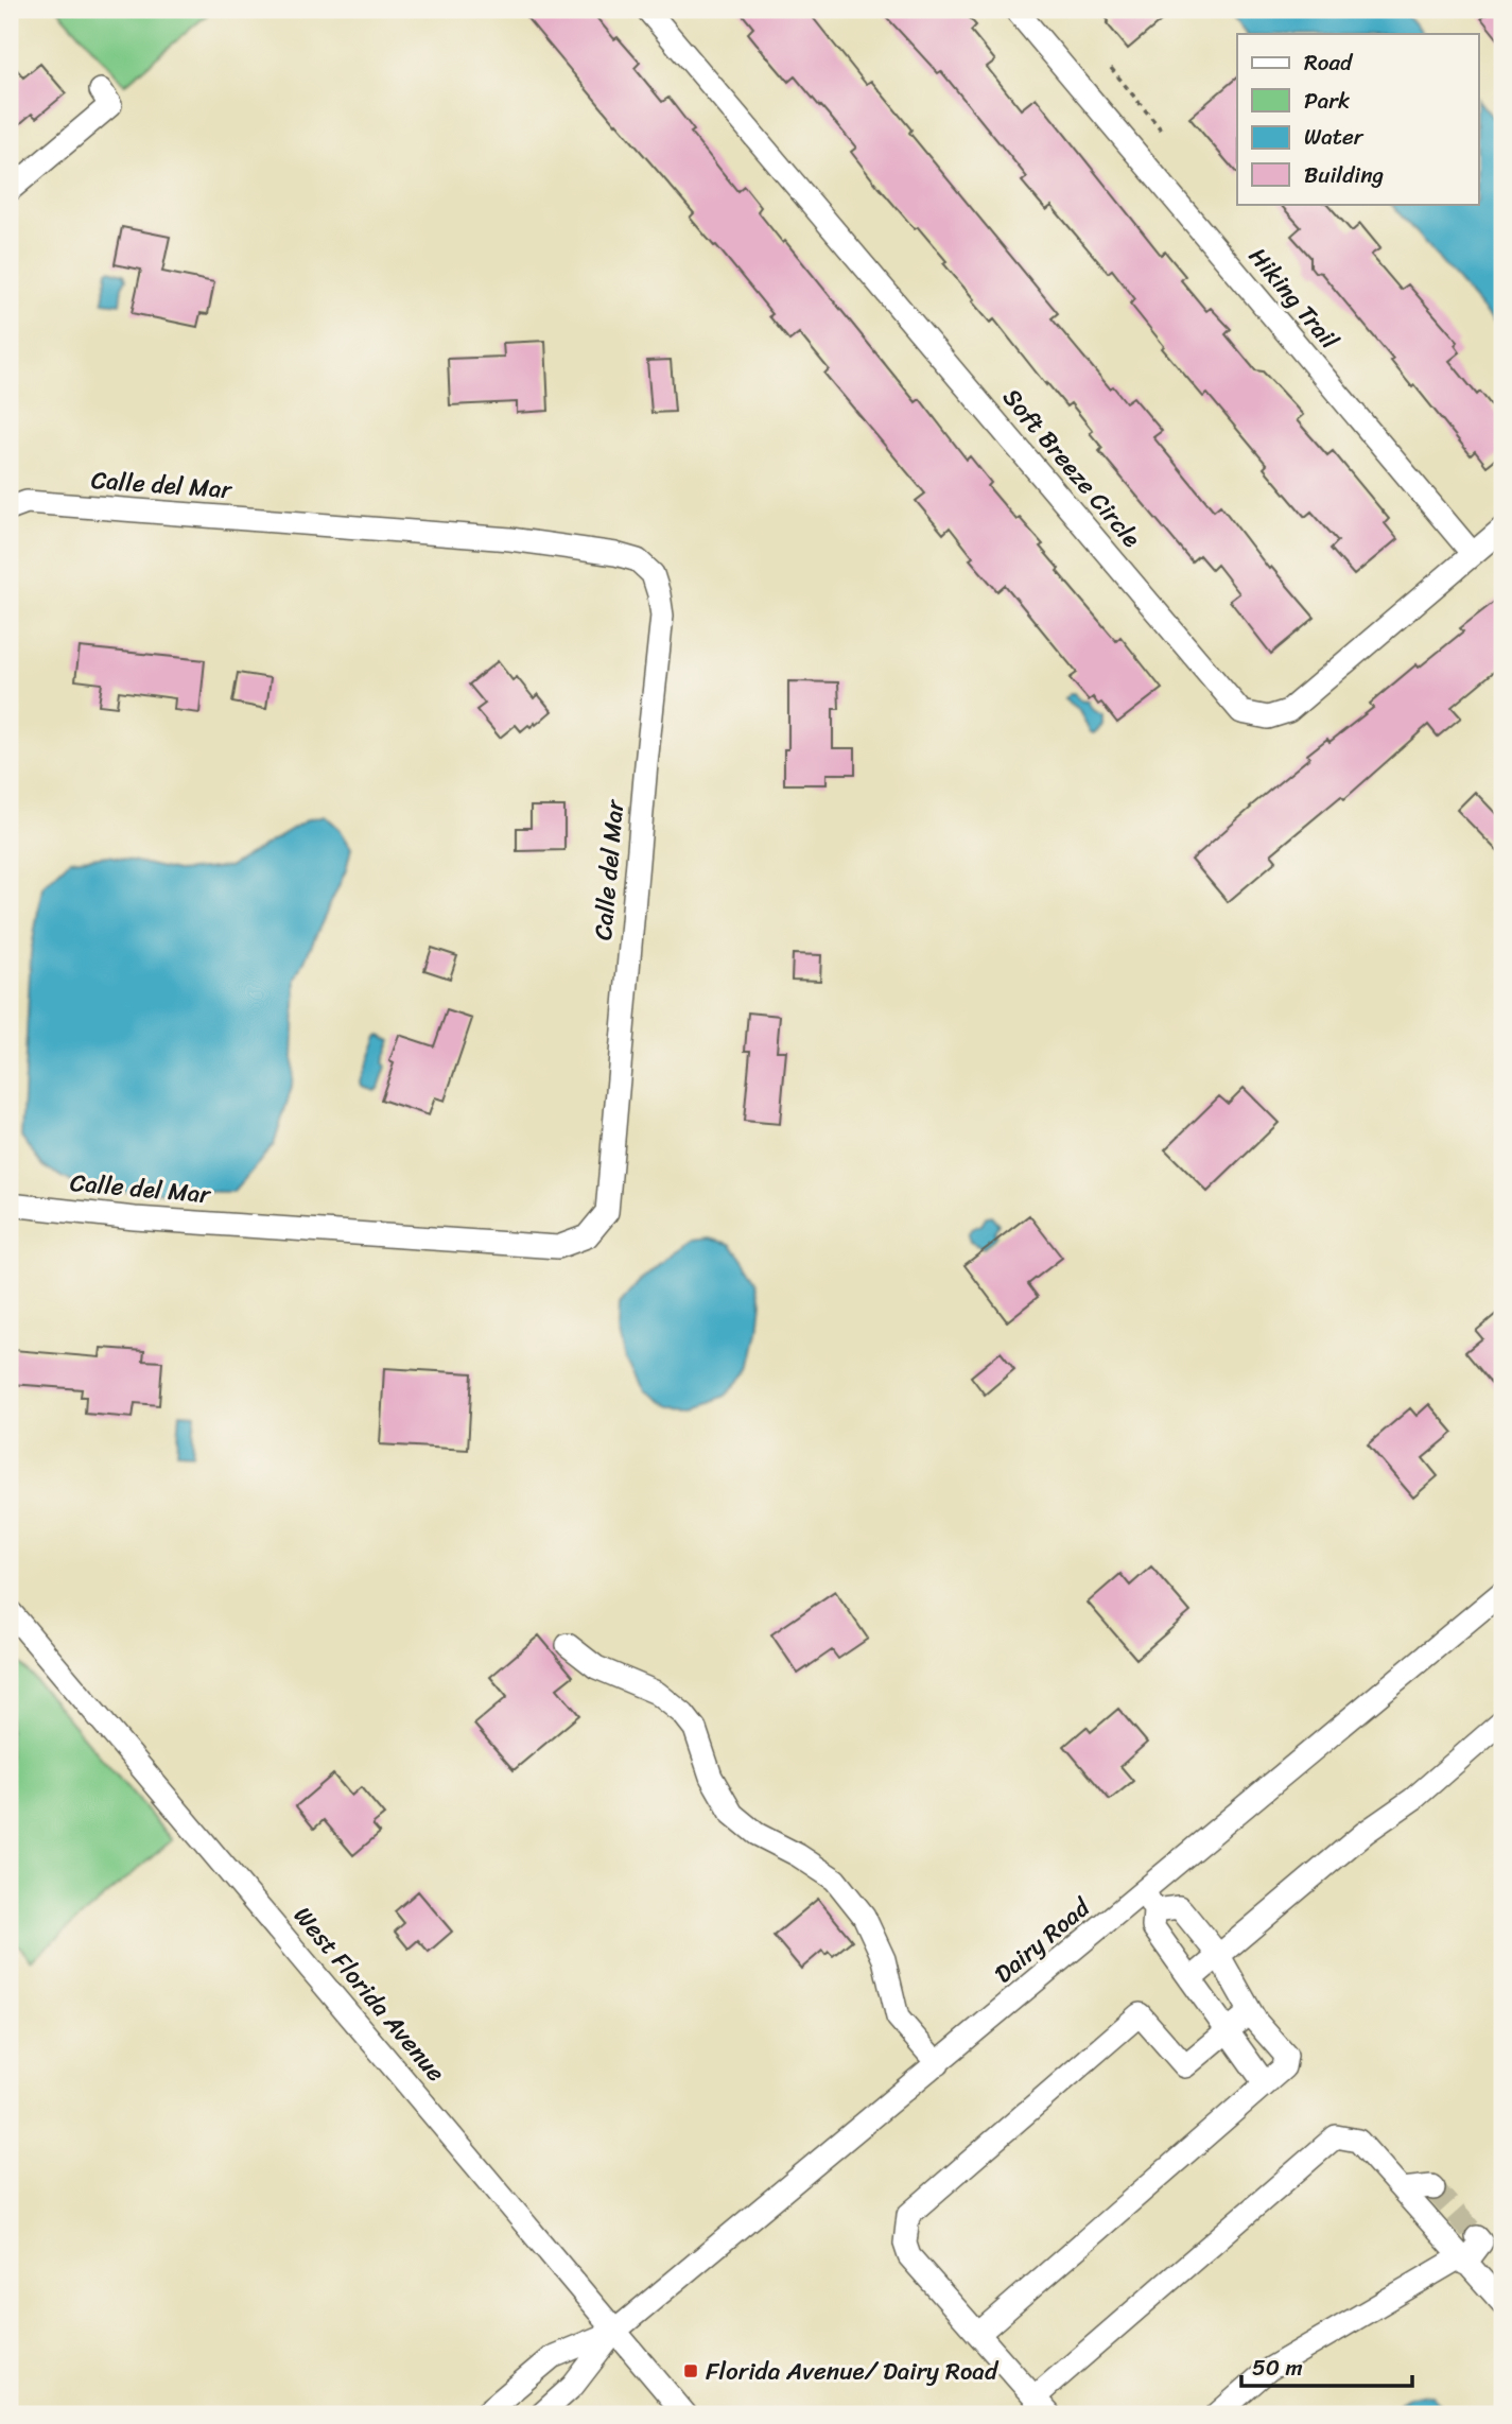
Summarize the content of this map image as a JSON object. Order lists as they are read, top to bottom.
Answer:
{
  "streets": {
    "street": [
      "Hiking Trail",
      "Soft Breeze Circle",
      "Calle del Mar",
      "Dairy Road",
      "West Florida Avenue"
    ]
  },
  "crossings": [
    ["Hiking Trail", "Soft Breeze Circle"],
    ["Dairy Road", "West Florida Avenue"]
  ],
  "places": {
    "transit": ["Florida Avenue/ Dairy Road"]
  },
  "legend": [
    "Road",
    "Park",
    "Water",
    "Building"
  ],
  "scale_bar": "50 m"
}
